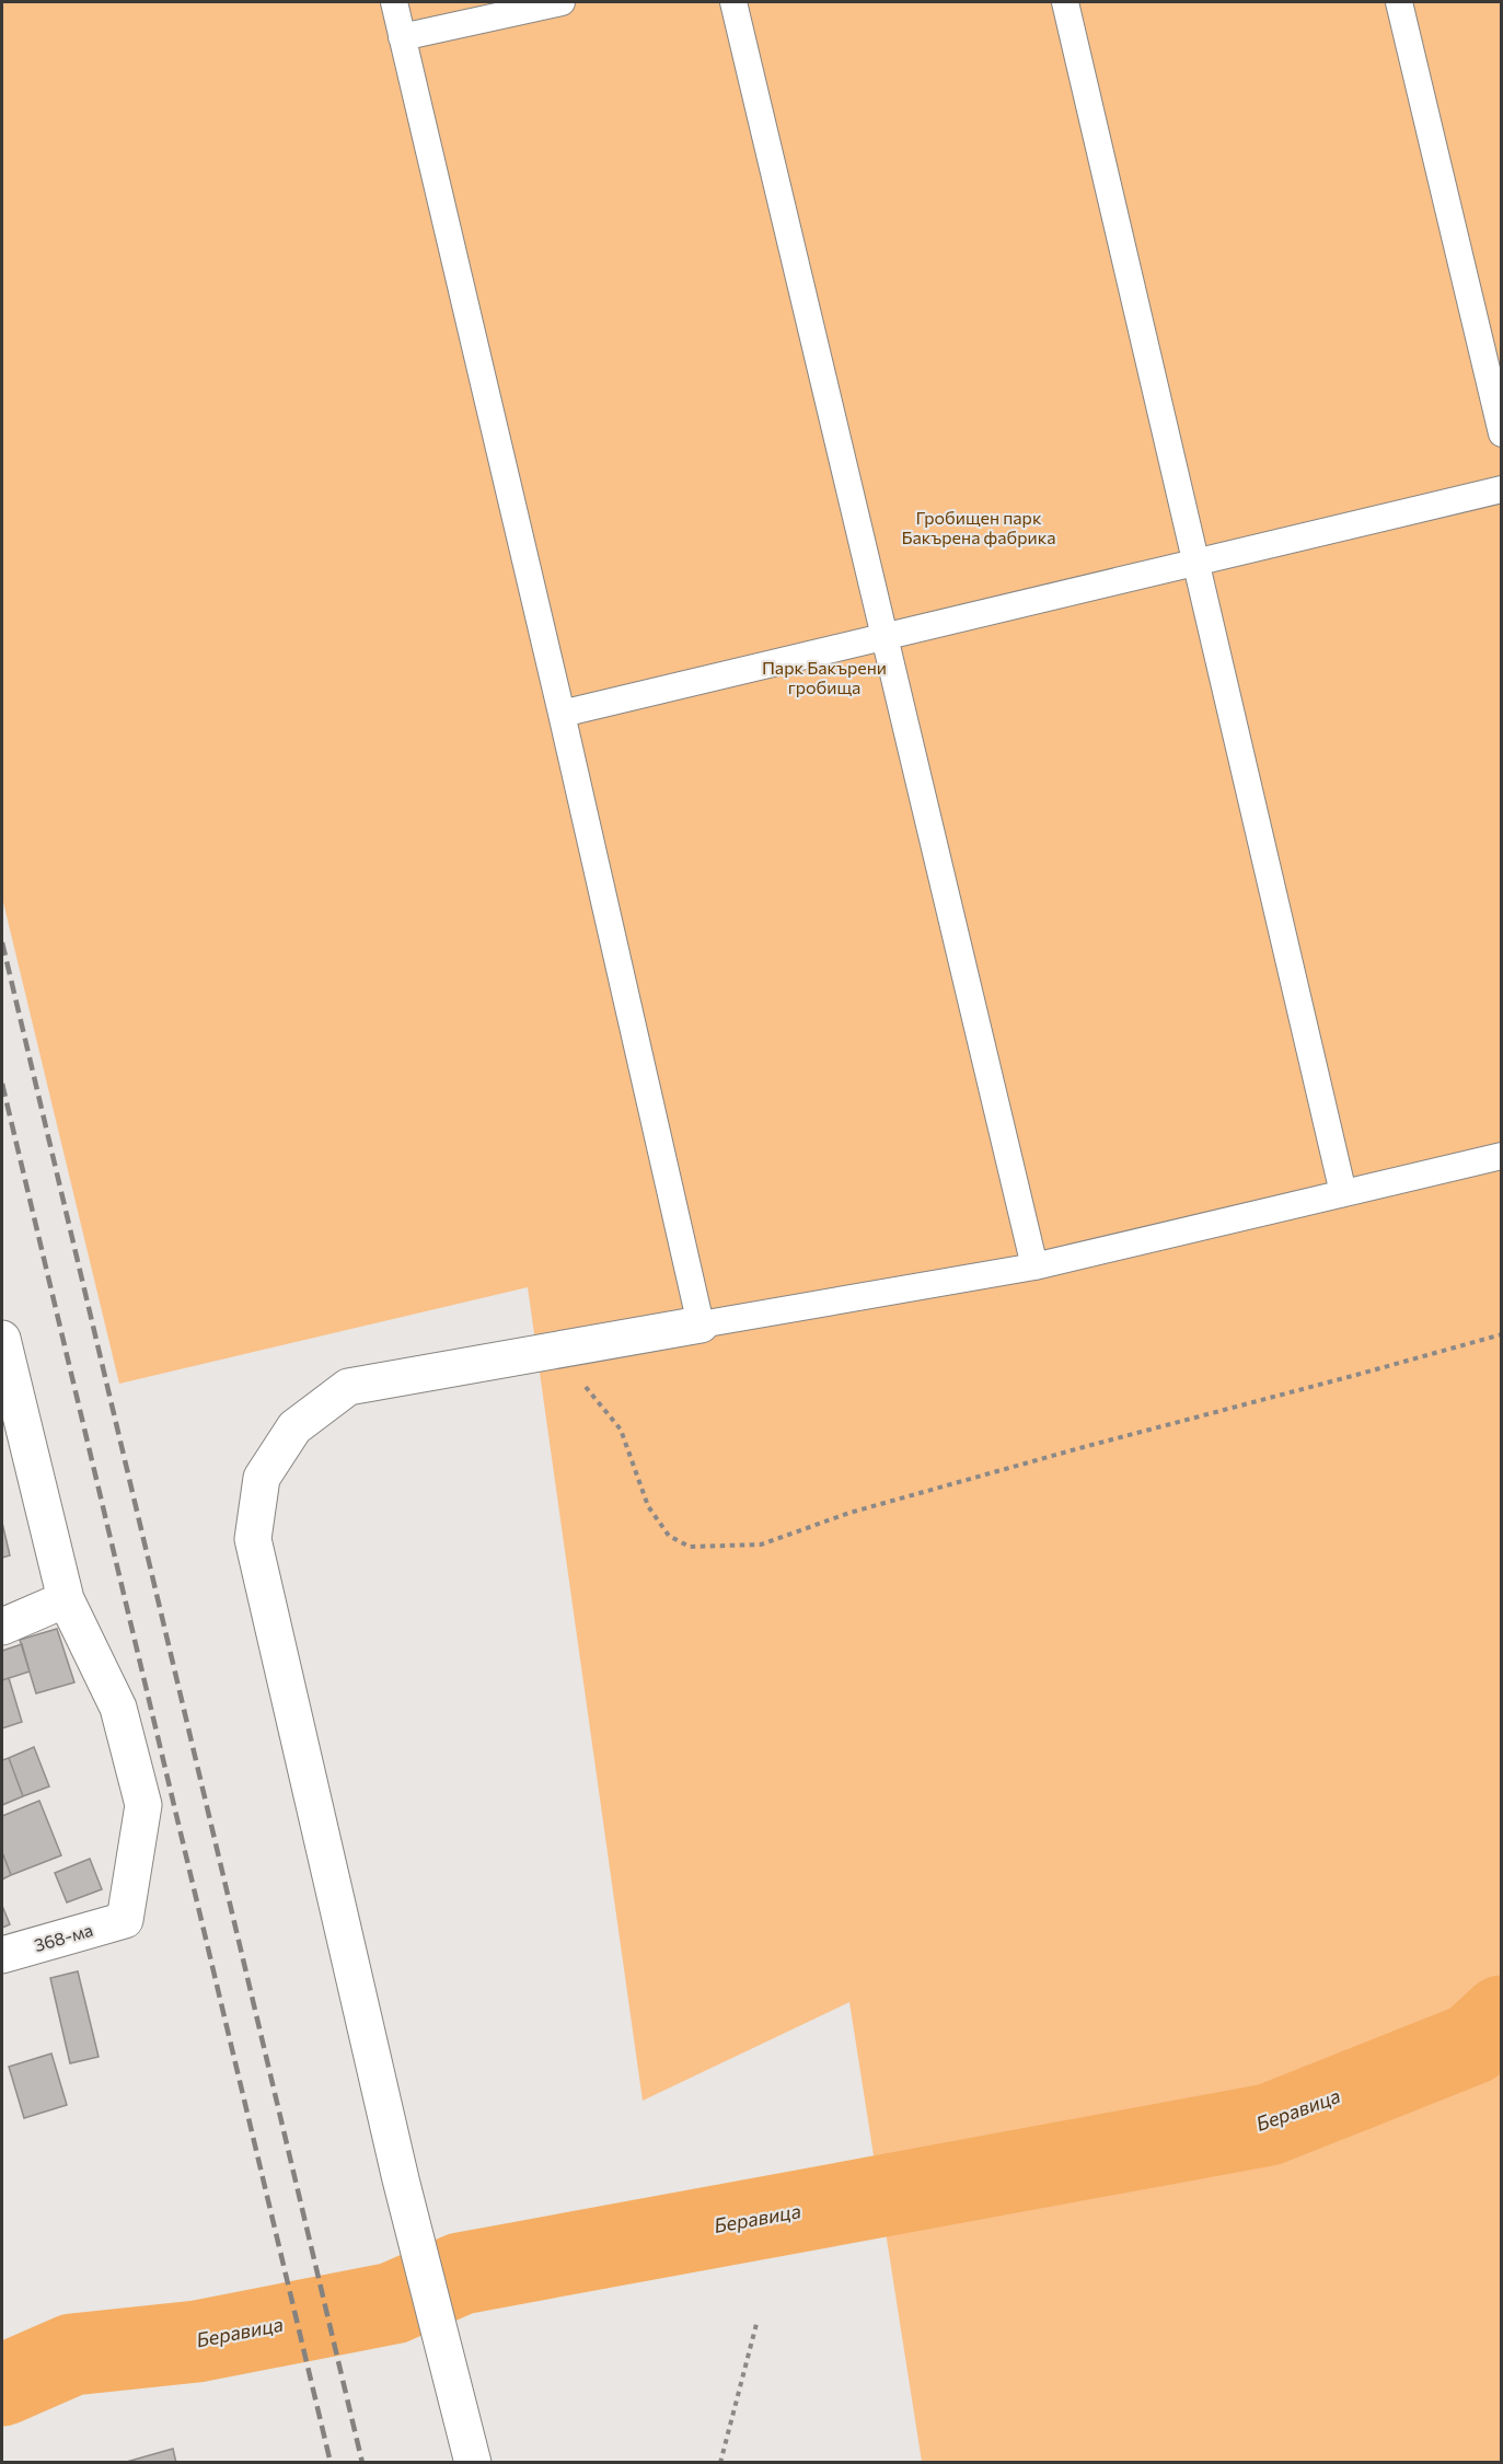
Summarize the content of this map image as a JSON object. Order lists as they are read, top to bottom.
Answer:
{
  "streets": {
    "street": ["368-ма"]
  },
  "water": ["Беравица"],
  "parks": ["Гробищен парк Бакърена фабрика", "Парк Бакърени гробища"]
}
